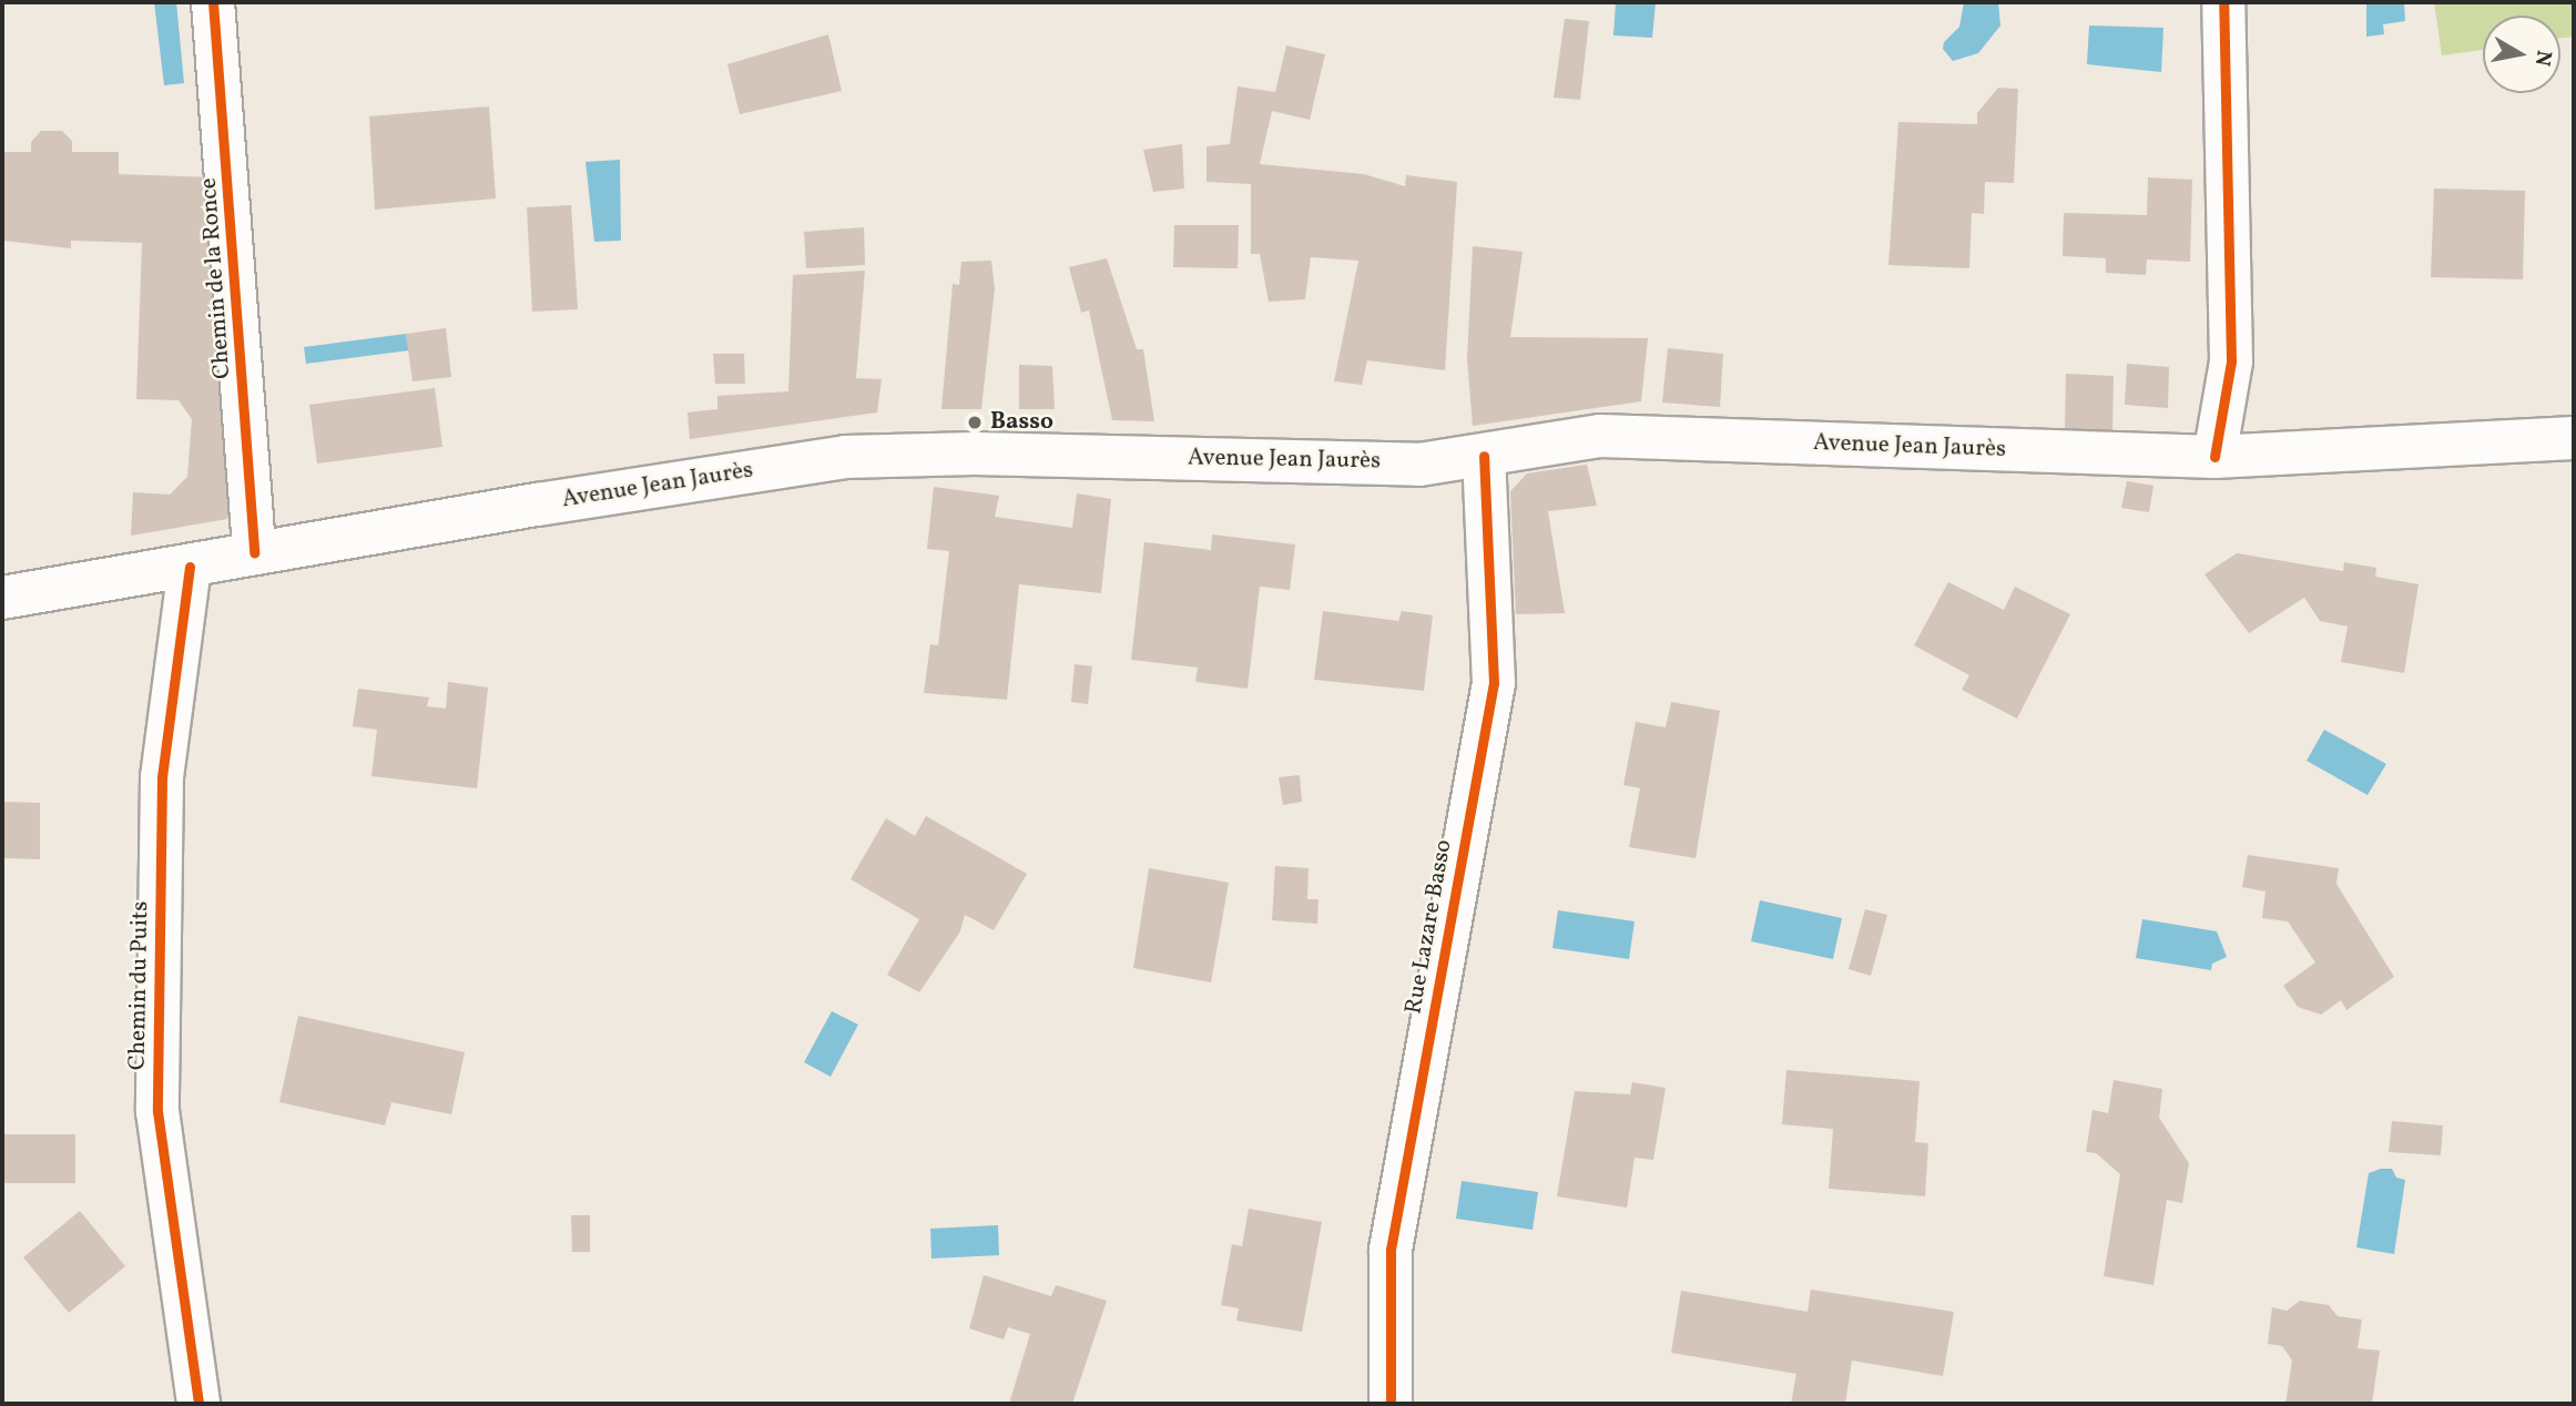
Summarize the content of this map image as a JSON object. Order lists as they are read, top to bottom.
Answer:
{
  "streets": {
    "street": [
      "Chemin de la Ronce",
      "Avenue Jean Jaurès",
      "Rue Lazare Basso",
      "Chemin du Puits"
    ]
  },
  "crossings": [
    ["Chemin de la Ronce", "Avenue Jean Jaurès"],
    ["Avenue Jean Jaurès", "Rue Lazare Basso"],
    ["Avenue Jean Jaurès", "Chemin du Puits"]
  ],
  "places": ["Basso"],
  "north": "right"
}
